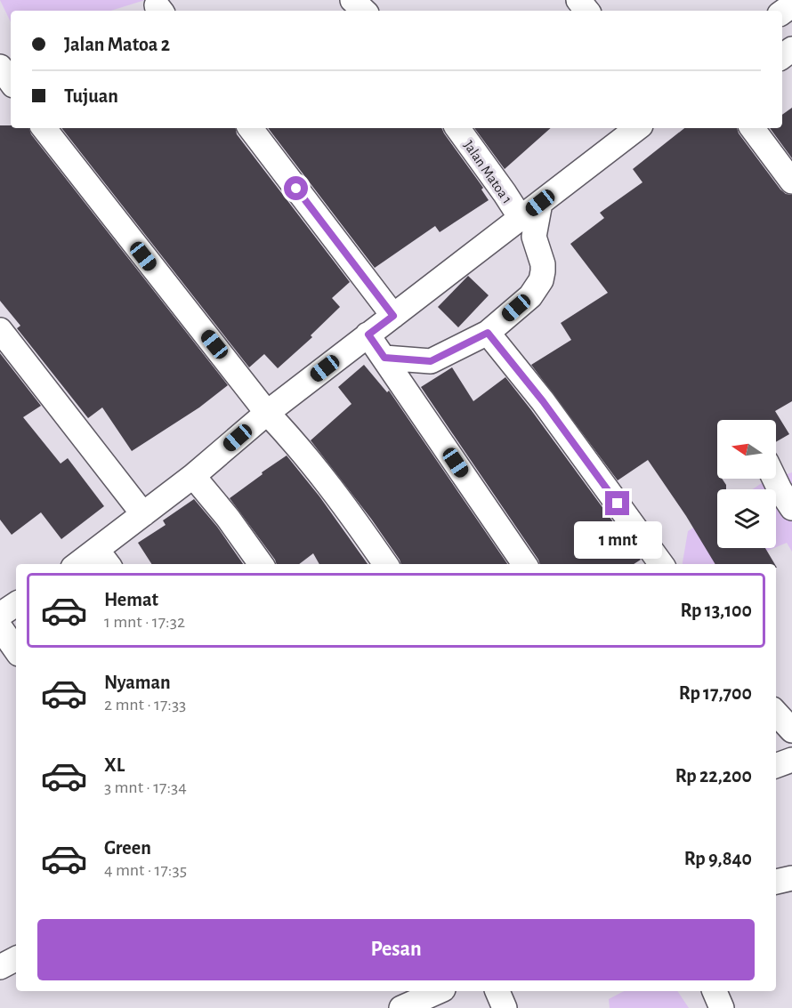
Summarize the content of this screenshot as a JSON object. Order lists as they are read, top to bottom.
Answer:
{
  "streets": {
    "street": ["Jalan Matoa 1"]
  },
  "north": "left",
  "page": {
    "banner": ["Jalan Matoa 2", "Tujuan"],
    "bubble": "1 mnt",
    "list": [
      {
        "name": "Hemat",
        "note": "1 mnt · 17:32",
        "value": "Rp 13,100"
      },
      {
        "name": "Nyaman",
        "note": "2 mnt · 17:33",
        "value": "Rp 17,700"
      },
      {
        "name": "XL",
        "note": "3 mnt · 17:34",
        "value": "Rp 22,200"
      },
      {
        "name": "Green",
        "note": "4 mnt · 17:35",
        "value": "Rp 9,840"
      }
    ],
    "buttons": "Pesan"
  }
}
